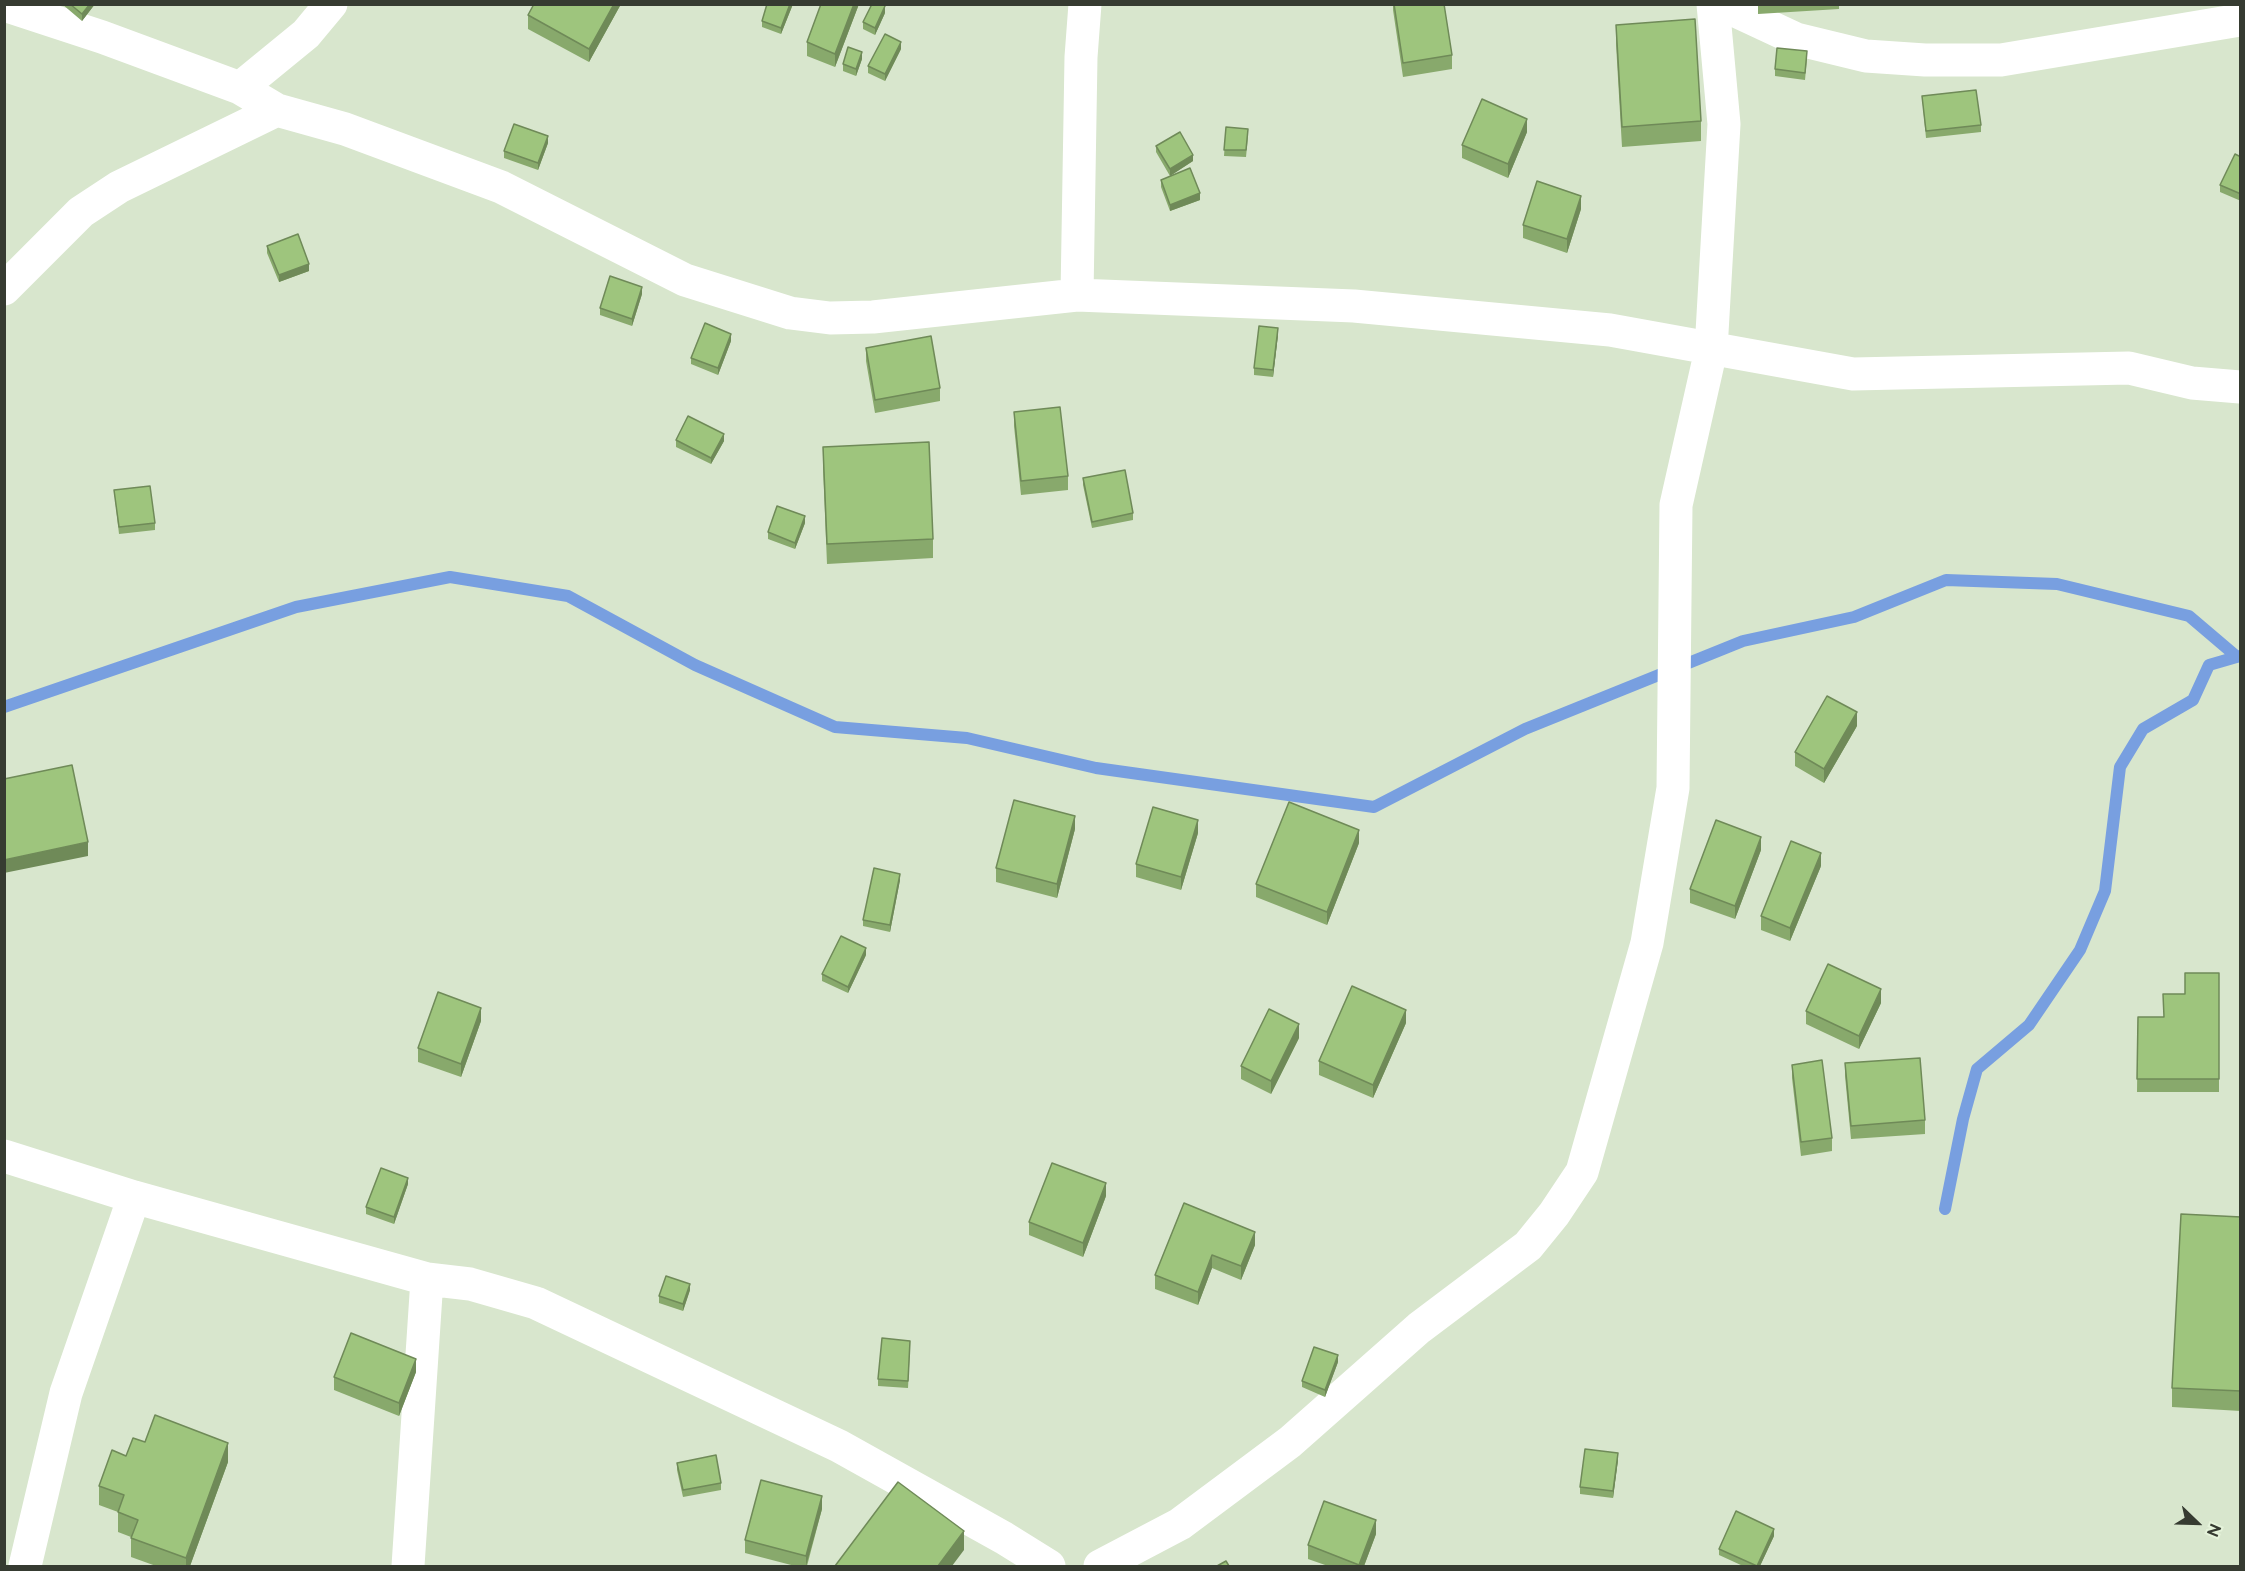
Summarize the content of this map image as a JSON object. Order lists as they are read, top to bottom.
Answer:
{
  "north": "bottom right"
}
